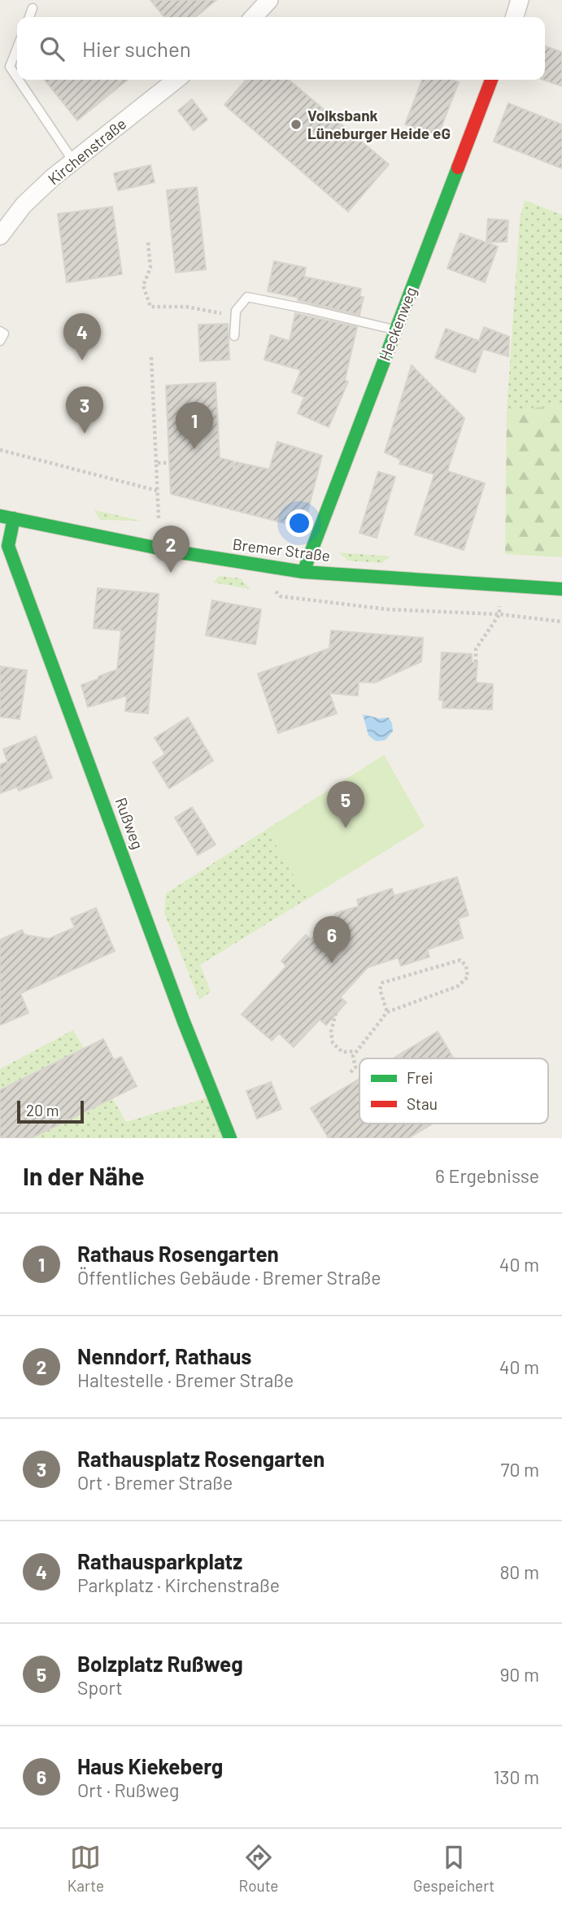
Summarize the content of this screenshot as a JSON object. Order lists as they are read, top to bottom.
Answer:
{
  "streets": {
    "street": [
      "Kirchenstraße",
      "Heckenweg",
      "Bremer Straße",
      "Rußweg"
    ]
  },
  "crossings": [
    ["Heckenweg", "Bremer Straße"],
    ["Bremer Straße", "Rußweg"]
  ],
  "places": ["Volksbank Lüneburger Heide eG"],
  "legend": ["Frei", "Stau"],
  "scale_bar": "20 m",
  "page": {
    "search": "Hier suchen",
    "pins": [
      "4",
      "3",
      "1",
      "2",
      "5",
      "6"
    ],
    "scale": "20 m",
    "heading": ["In der Nähe", "6 Ergebnisse"],
    "list": [
      {
        "mark": "1",
        "name": "Rathaus Rosengarten",
        "note": "Öffentliches Gebäude · Bremer Straße",
        "value": "40 m"
      },
      {
        "mark": "2",
        "name": "Nenndorf, Rathaus",
        "note": "Haltestelle · Bremer Straße",
        "value": "40 m"
      },
      {
        "mark": "3",
        "name": "Rathausplatz Rosengarten",
        "note": "Ort · Bremer Straße",
        "value": "70 m"
      },
      {
        "mark": "4",
        "name": "Rathausparkplatz",
        "note": "Parkplatz · Kirchenstraße",
        "value": "80 m"
      },
      {
        "mark": "5",
        "name": "Bolzplatz Rußweg",
        "note": "Sport",
        "value": "90 m"
      },
      {
        "mark": "6",
        "name": "Haus Kiekeberg",
        "note": "Ort · Rußweg",
        "value": "130 m"
      }
    ],
    "nav": ["Karte", "Route", "Gespeichert"]
  }
}
